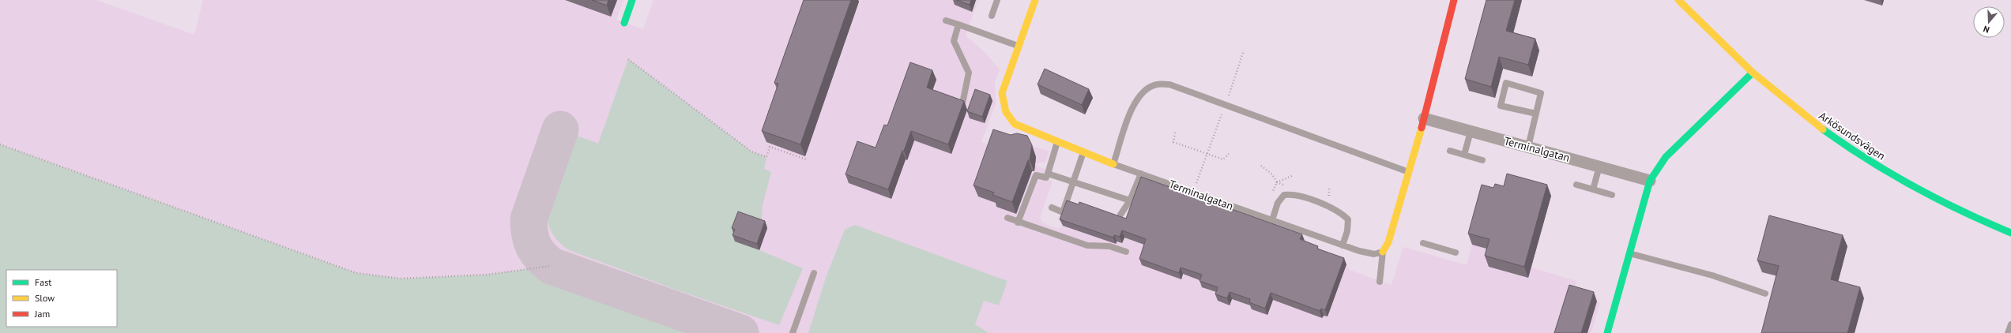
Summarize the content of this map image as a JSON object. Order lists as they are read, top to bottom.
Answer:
{
  "streets": {
    "street": ["Arkösundsvägen", "Terminalgatan"]
  },
  "legend": ["Fast", "Slow", "Jam"],
  "north": "bottom"
}
